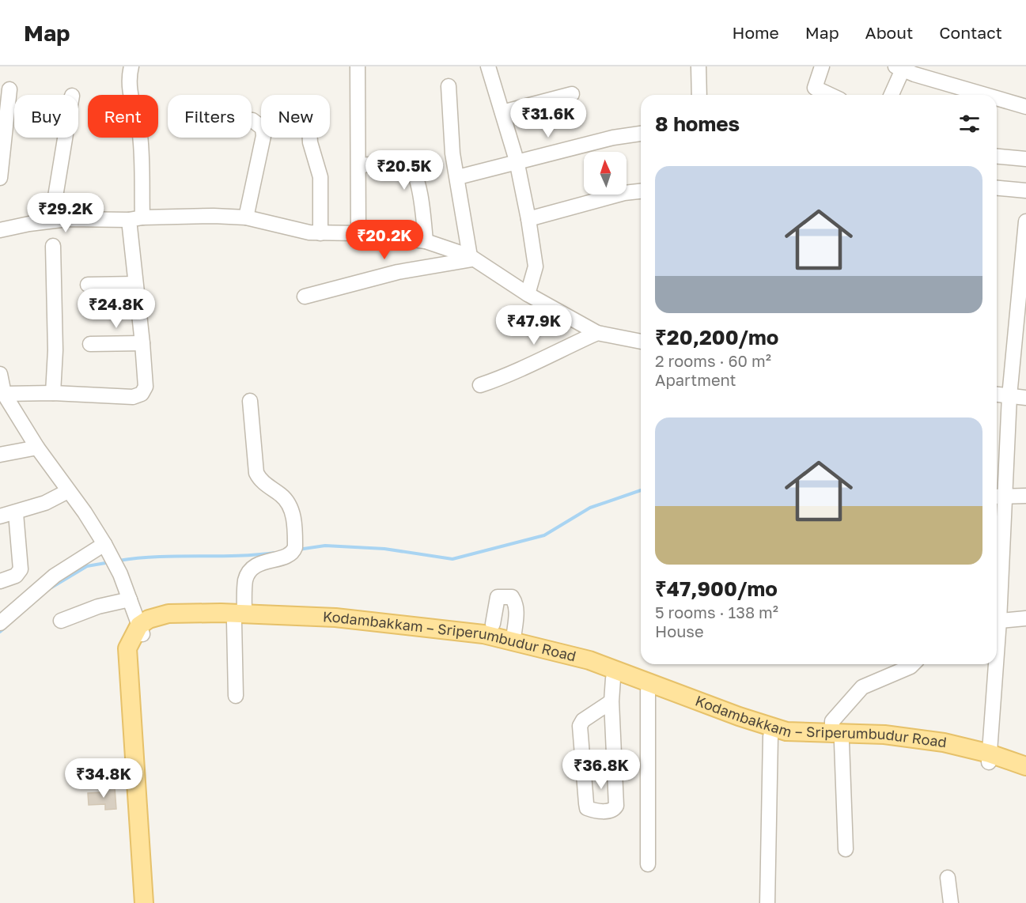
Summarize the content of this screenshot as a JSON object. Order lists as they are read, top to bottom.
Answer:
{
  "streets": {
    "main road": ["Kodambakkam – Sriperumbudur Road"]
  },
  "north": "top",
  "page": {
    "header": "Map",
    "nav": [
      "Home",
      "Map",
      "About",
      "Contact"
    ],
    "chip": [
      "Buy",
      "Rent",
      "Filters",
      "New"
    ],
    "heading": "8 homes",
    "price": [
      "₹31.6K",
      "₹20.5K",
      "₹29.2K",
      "₹20.2K",
      "₹24.8K",
      "₹47.9K",
      "₹36.8K",
      "₹34.8K"
    ],
    "list": [
      {
        "name": "₹20,200/mo",
        "note": "2 rooms · 60 m² · Apartment"
      },
      {
        "name": "₹47,900/mo",
        "note": "5 rooms · 138 m² · House"
      }
    ]
  }
}
